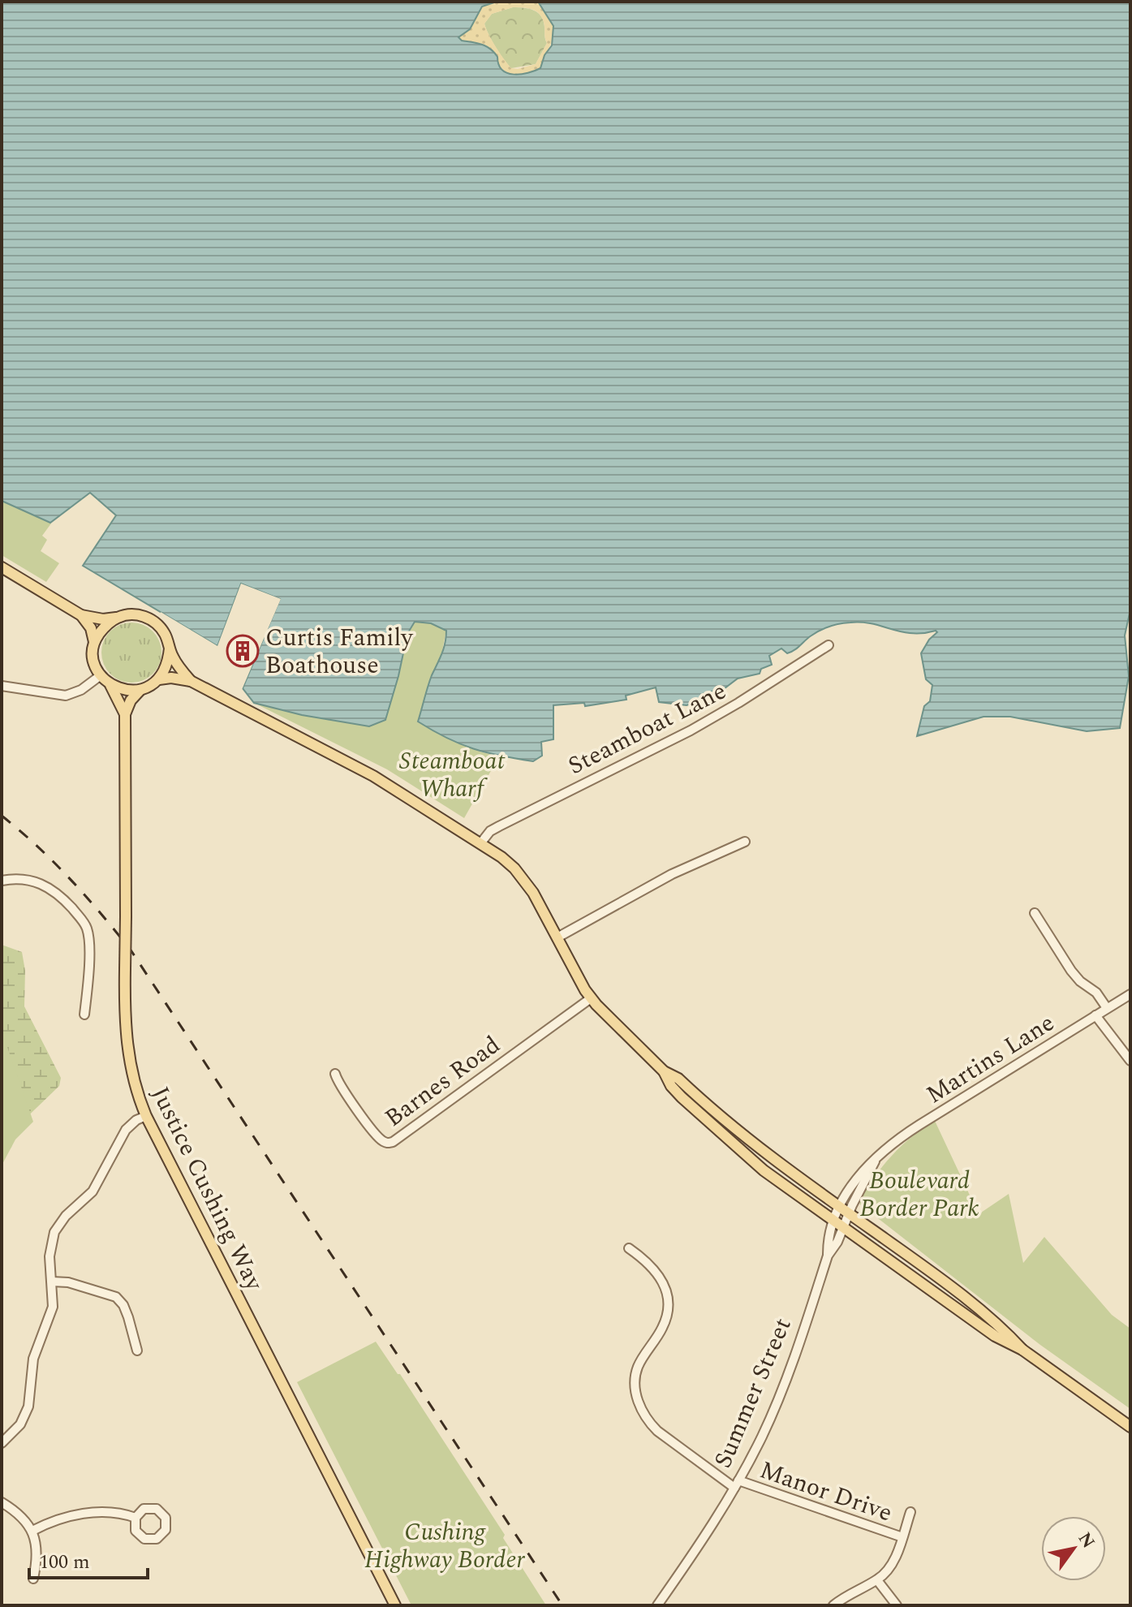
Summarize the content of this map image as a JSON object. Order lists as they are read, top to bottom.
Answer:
{
  "streets": {
    "main road": ["Justice Cushing Way"],
    "street": [
      "Steamboat Lane",
      "Martins Lane",
      "Barnes Road",
      "Summer Street",
      "Manor Drive"
    ]
  },
  "crossings": [
    ["Martins Lane", "Summer Street"],
    ["Summer Street", "Manor Drive"]
  ],
  "parks": ["Steamboat Wharf", "Boulevard Border Park", "Cushing Highway Border"],
  "places": {
    "building": ["Curtis Family Boathouse"]
  },
  "scale_bar": "100 m",
  "north": "top right"
}
